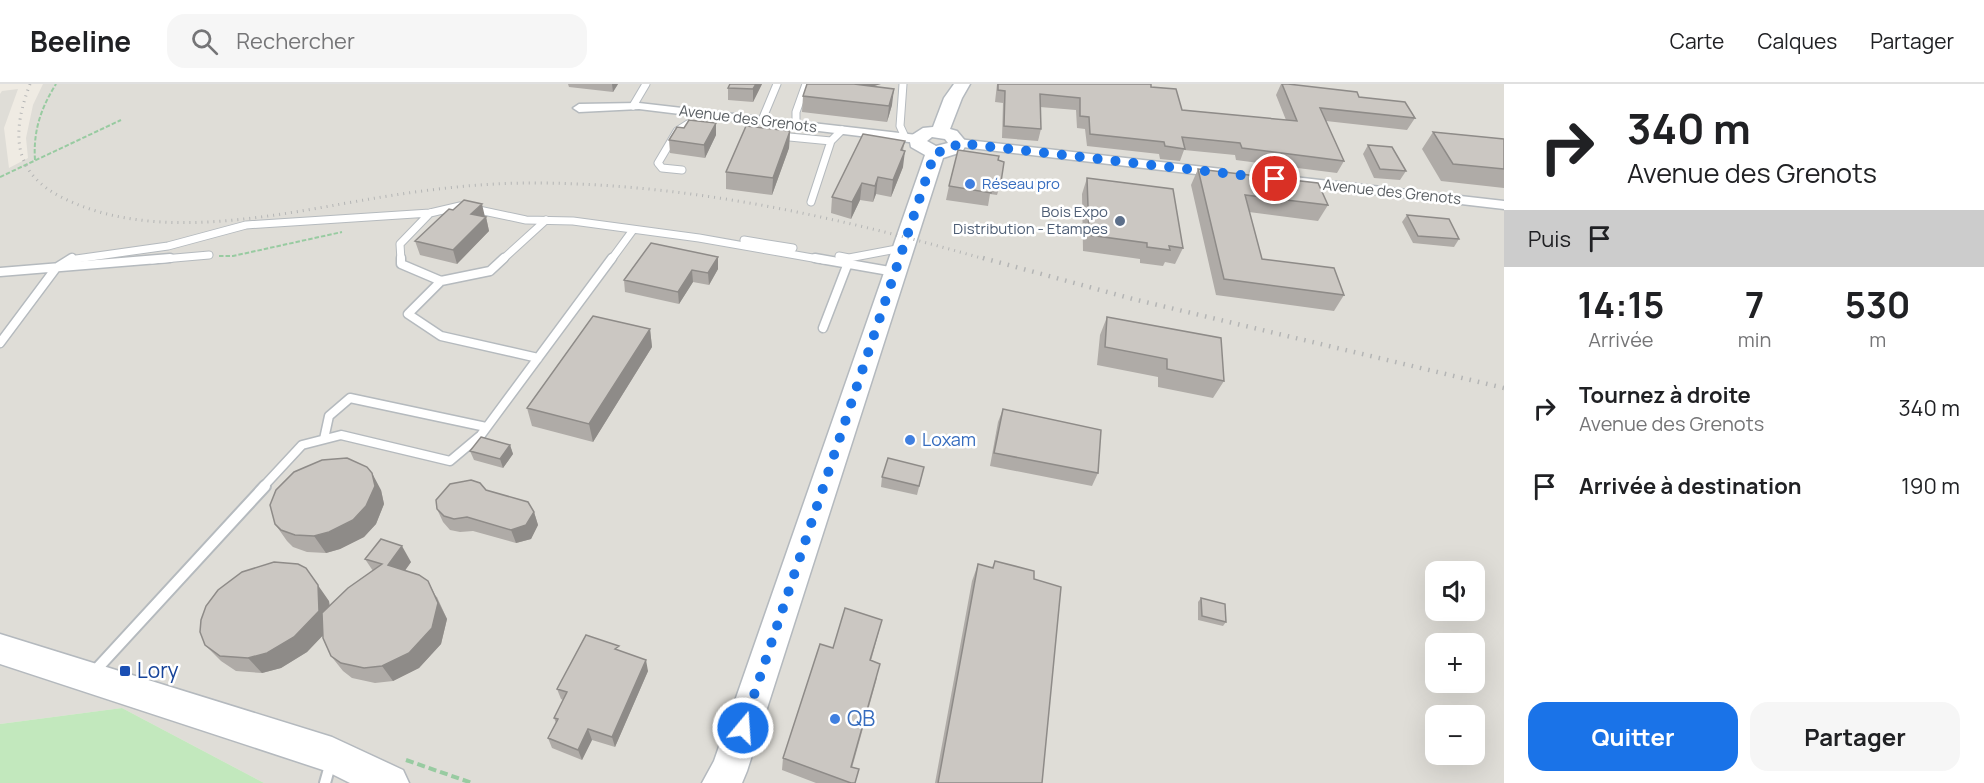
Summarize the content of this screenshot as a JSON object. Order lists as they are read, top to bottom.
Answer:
{
  "streets": {
    "street": ["Avenue des Grenots"]
  },
  "places": {
    "other": [
      "Réseau pro",
      "Bois Expo Distribution - Etampes",
      "Loxam",
      "QB"
    ],
    "transit": ["Lory"]
  },
  "page": {
    "header": "Beeline",
    "search": "Rechercher",
    "nav": ["Carte", "Calques", "Partager"],
    "turn": ["340 m", "Avenue des Grenots"],
    "then": "Puis",
    "eta": [
      "14:15",
      "Arrivée",
      "7",
      "min",
      "530",
      "m"
    ],
    "list": [
      {
        "name": "Tournez à droite",
        "note": "Avenue des Grenots",
        "value": "340 m"
      },
      {
        "name": "Arrivée à destination",
        "value": "190 m"
      }
    ],
    "map_buttons": ["+", "−"],
    "buttons": ["Quitter", "Partager"]
  }
}
